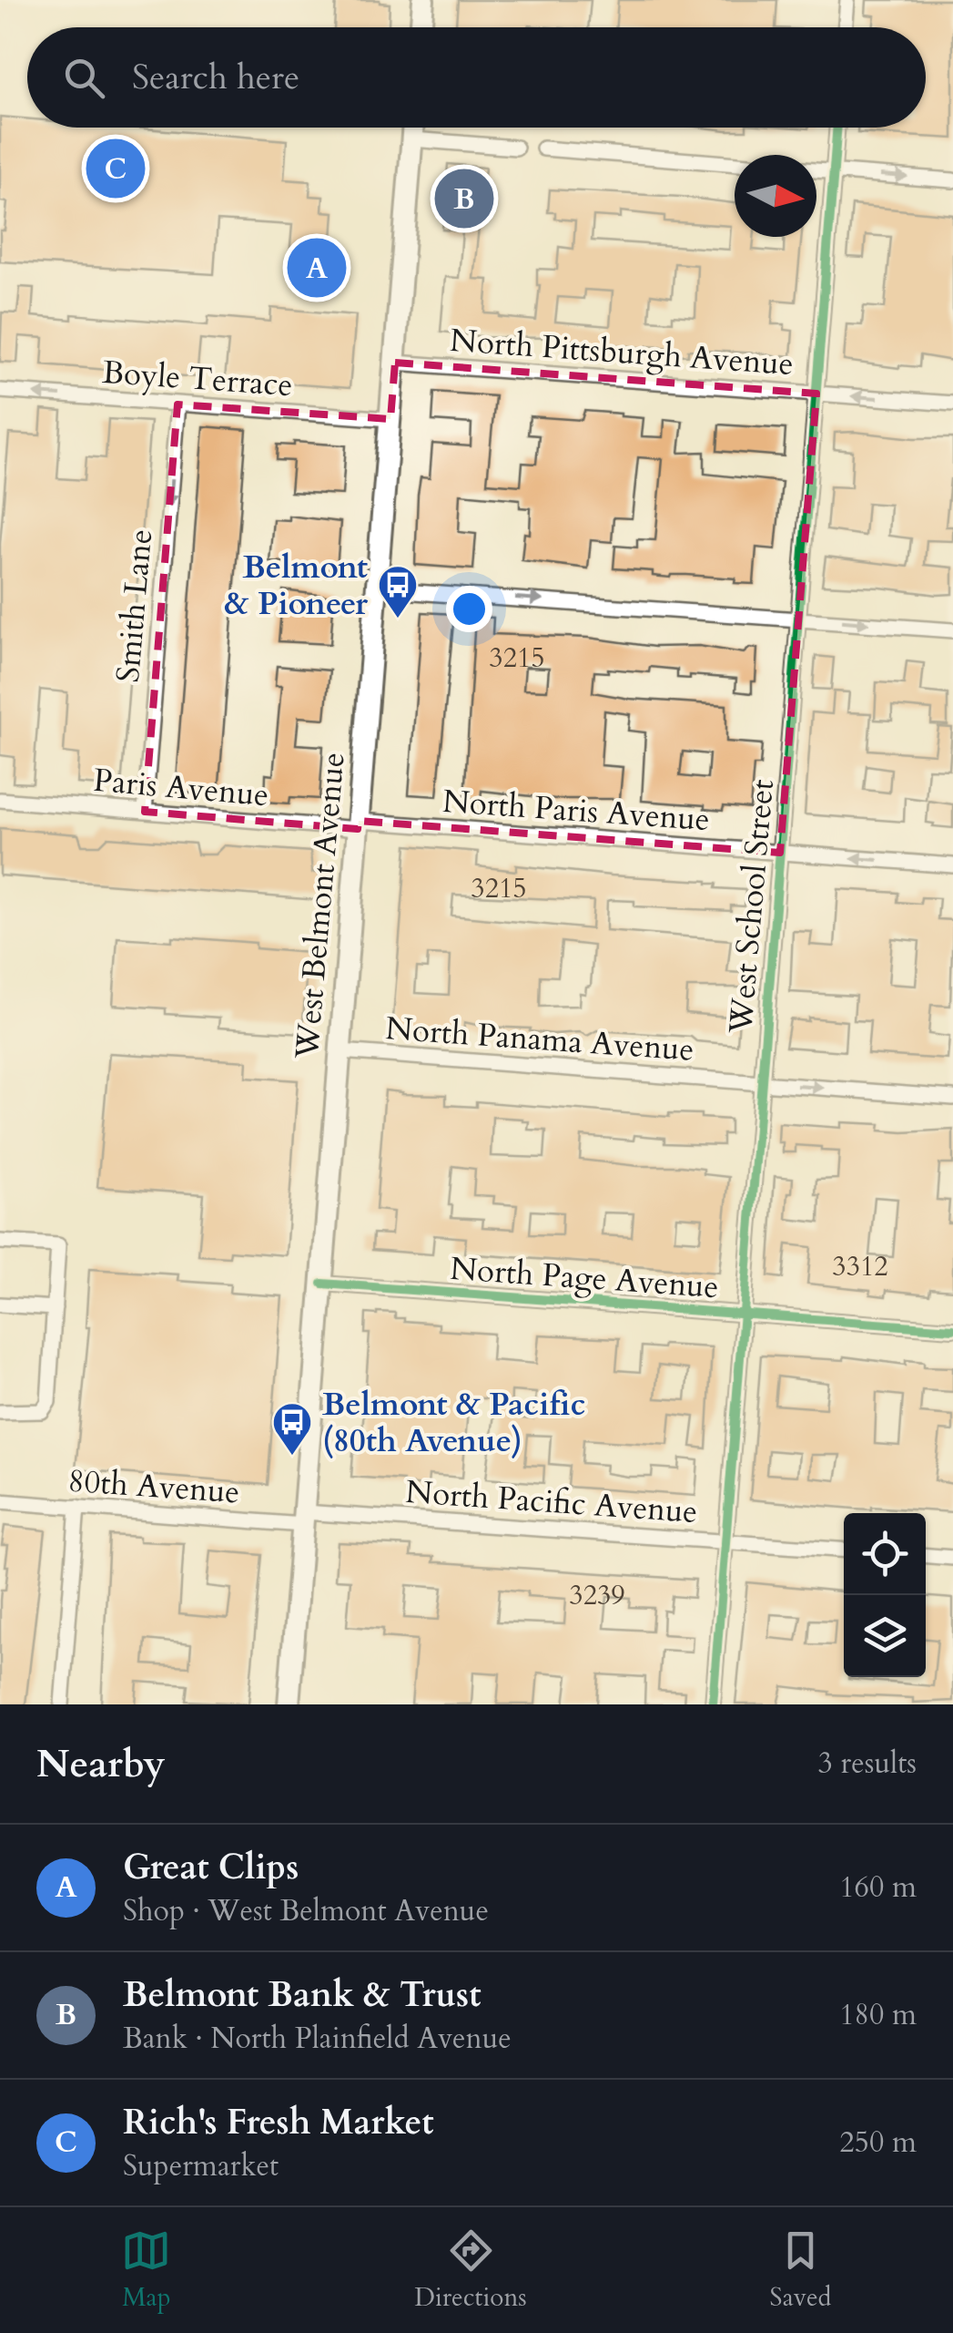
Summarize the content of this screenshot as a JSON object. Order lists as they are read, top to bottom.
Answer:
{
  "streets": {
    "main road": ["West Belmont Avenue"],
    "street": [
      "North Pittsburgh Avenue",
      "Boyle Terrace",
      "Smith Lane",
      "Paris Avenue",
      "North Paris Avenue",
      "West School Street",
      "North Panama Avenue",
      "North Page Avenue",
      "80th Avenue",
      "North Pacific Avenue"
    ]
  },
  "crossings": [
    ["North Pittsburgh Avenue", "West Belmont Avenue"],
    ["North Pittsburgh Avenue", "West School Street"],
    ["Boyle Terrace", "Smith Lane"],
    ["Boyle Terrace", "West Belmont Avenue"],
    ["Smith Lane", "Paris Avenue"],
    ["Paris Avenue", "North Paris Avenue"],
    ["Paris Avenue", "West Belmont Avenue"],
    ["North Paris Avenue", "West Belmont Avenue"],
    ["North Paris Avenue", "West School Street"],
    ["West Belmont Avenue", "North Panama Avenue"],
    ["West Belmont Avenue", "North Page Avenue"],
    ["West Belmont Avenue", "80th Avenue"],
    ["West Belmont Avenue", "North Pacific Avenue"],
    ["West School Street", "North Panama Avenue"],
    ["West School Street", "North Page Avenue"],
    ["West School Street", "North Pacific Avenue"],
    ["80th Avenue", "North Pacific Avenue"]
  ],
  "one_way": ["Boyle Terrace", "Smith Lane"],
  "places": {
    "bus stop": ["Belmont & Pioneer", "Belmont & Pacific (80th Avenue)"]
  },
  "house_numbers": [
    "3215",
    "3215",
    "3312",
    "3239"
  ],
  "north": "right",
  "page": {
    "search": "Search here",
    "pins": ["C", "B", "A"],
    "heading": ["Nearby", "3 results"],
    "list": [
      {
        "mark": "A",
        "name": "Great Clips",
        "note": "Shop · West Belmont Avenue",
        "value": "160 m"
      },
      {
        "mark": "B",
        "name": "Belmont Bank & Trust",
        "note": "Bank · North Plainfield Avenue",
        "value": "180 m"
      },
      {
        "mark": "C",
        "name": "Rich's Fresh Market",
        "note": "Supermarket",
        "value": "250 m"
      }
    ],
    "nav": ["Map", "Directions", "Saved"]
  }
}
